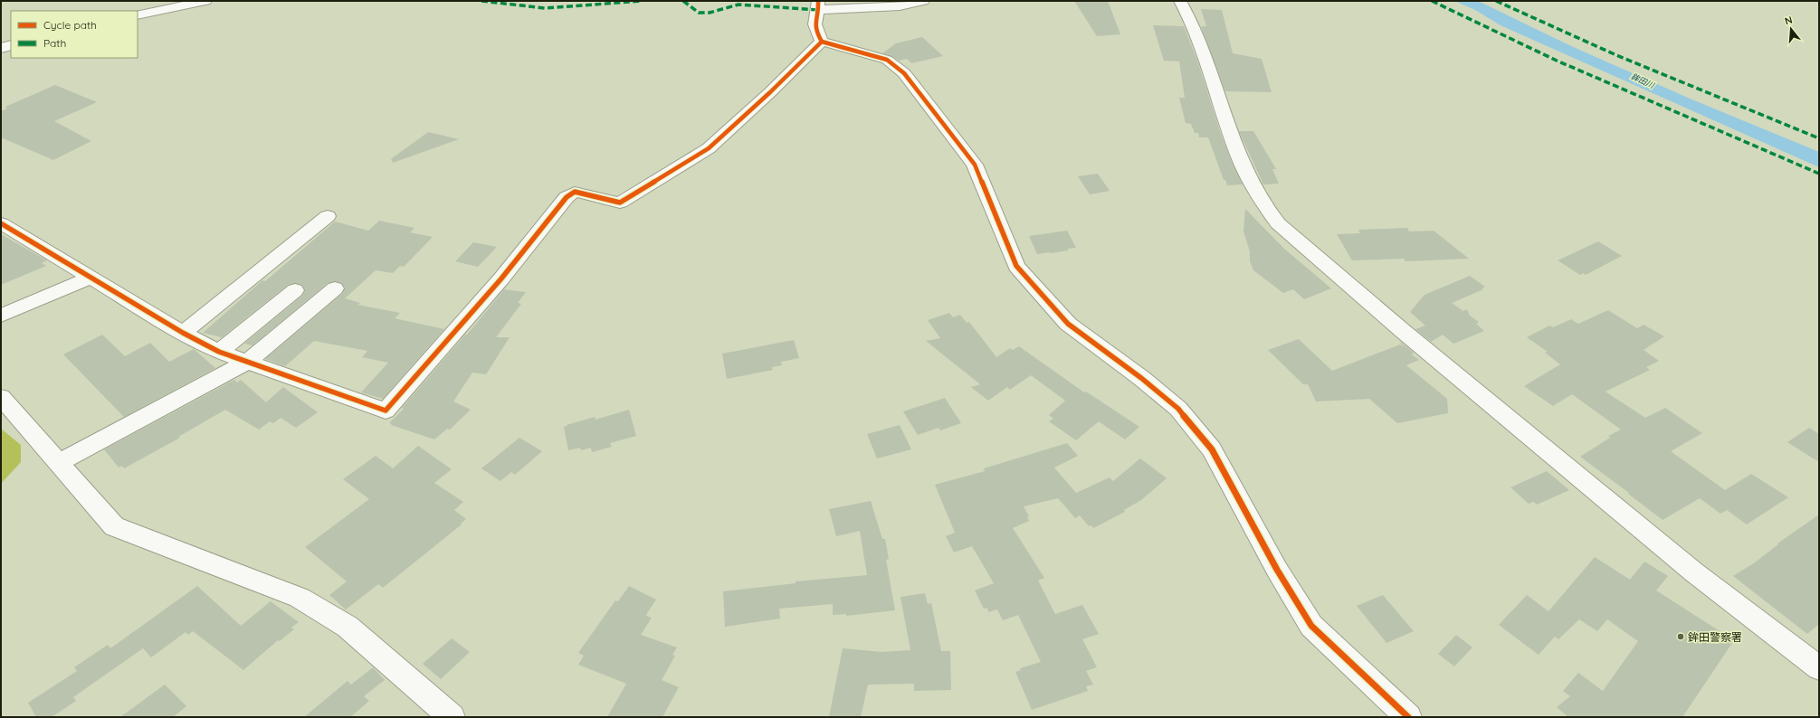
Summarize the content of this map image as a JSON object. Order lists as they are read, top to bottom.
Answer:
{
  "water": ["鉾田川"],
  "places": ["鉾田警察署"],
  "legend": ["Cycle path", "Path"],
  "north": "top"
}
